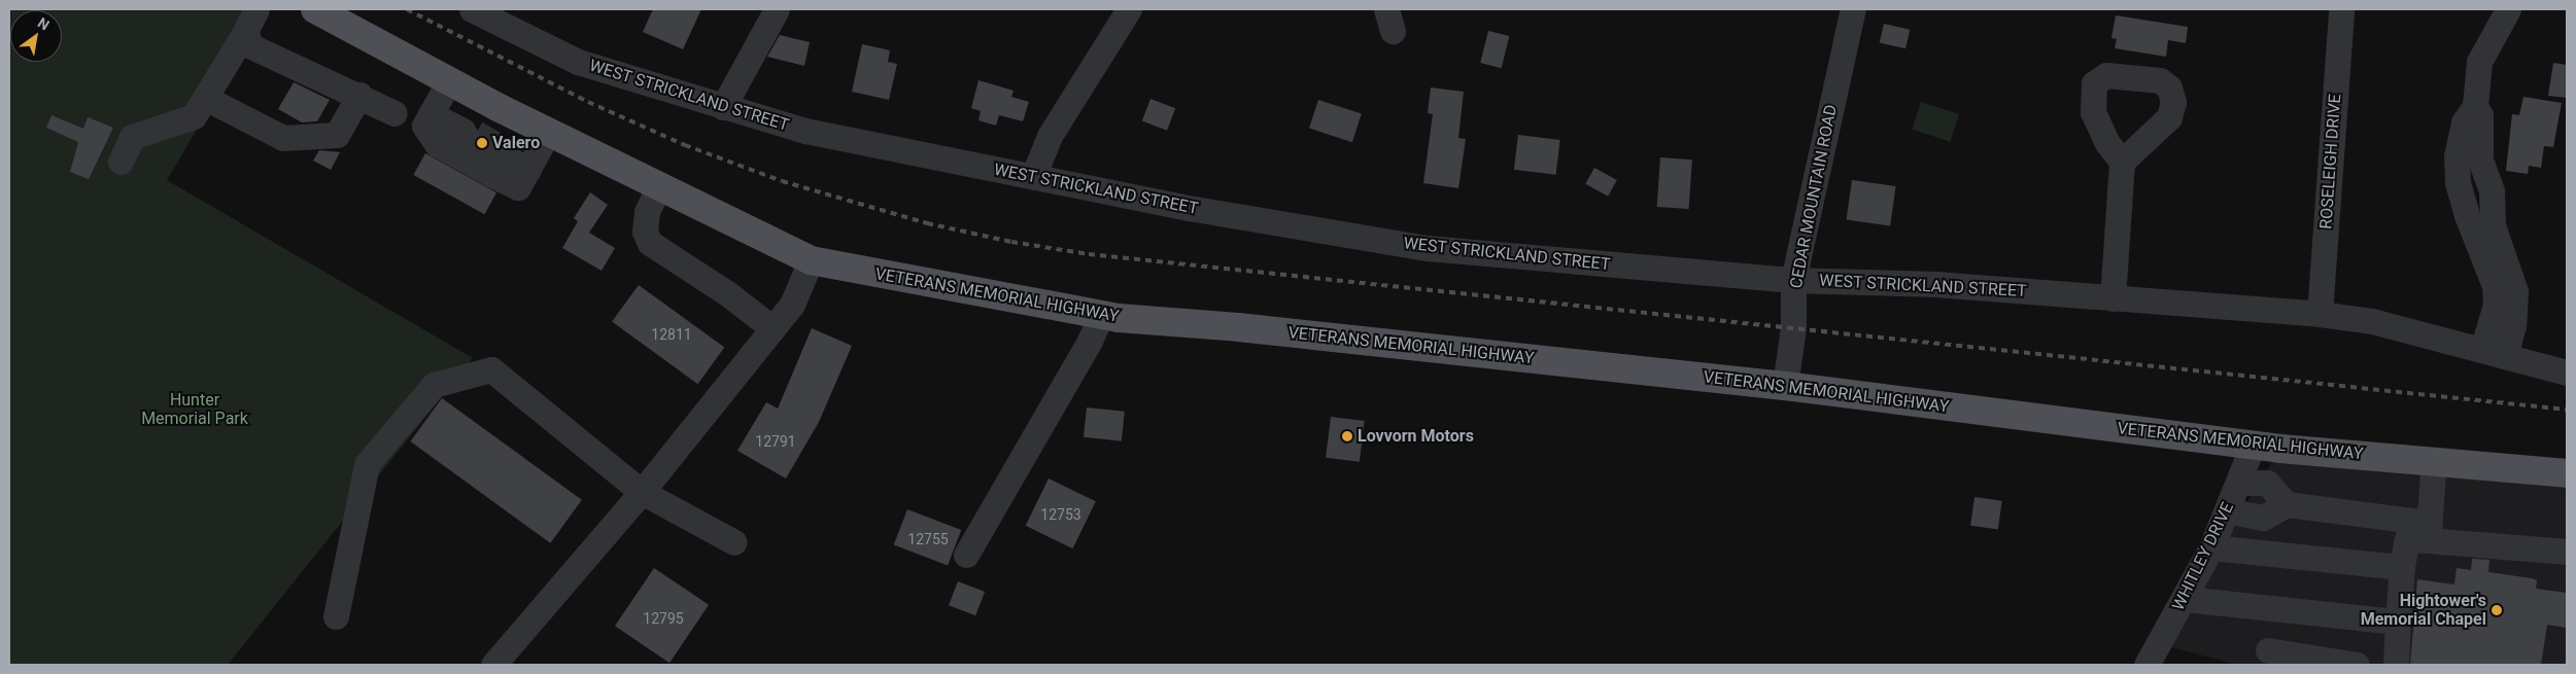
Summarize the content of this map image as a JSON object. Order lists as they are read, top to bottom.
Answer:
{
  "streets": {
    "main road": ["VETERANS MEMORIAL HIGHWAY"],
    "street": [
      "WEST STRICKLAND STREET",
      "ROSELEIGH DRIVE",
      "CEDAR MOUNTAIN ROAD",
      "WHITLEY DRIVE"
    ]
  },
  "crossings": [
    ["WEST STRICKLAND STREET", "ROSELEIGH DRIVE"],
    ["WEST STRICKLAND STREET", "CEDAR MOUNTAIN ROAD"],
    ["CEDAR MOUNTAIN ROAD", "VETERANS MEMORIAL HIGHWAY"],
    ["VETERANS MEMORIAL HIGHWAY", "WHITLEY DRIVE"]
  ],
  "parks": ["Hunter Memorial Park"],
  "places": ["Valero", "Lovvorn Motors", "Hightower's Memorial Chapel"],
  "house_numbers": [
    "12811",
    "12791",
    "12753",
    "12755",
    "12795"
  ],
  "north": "top right"
}
